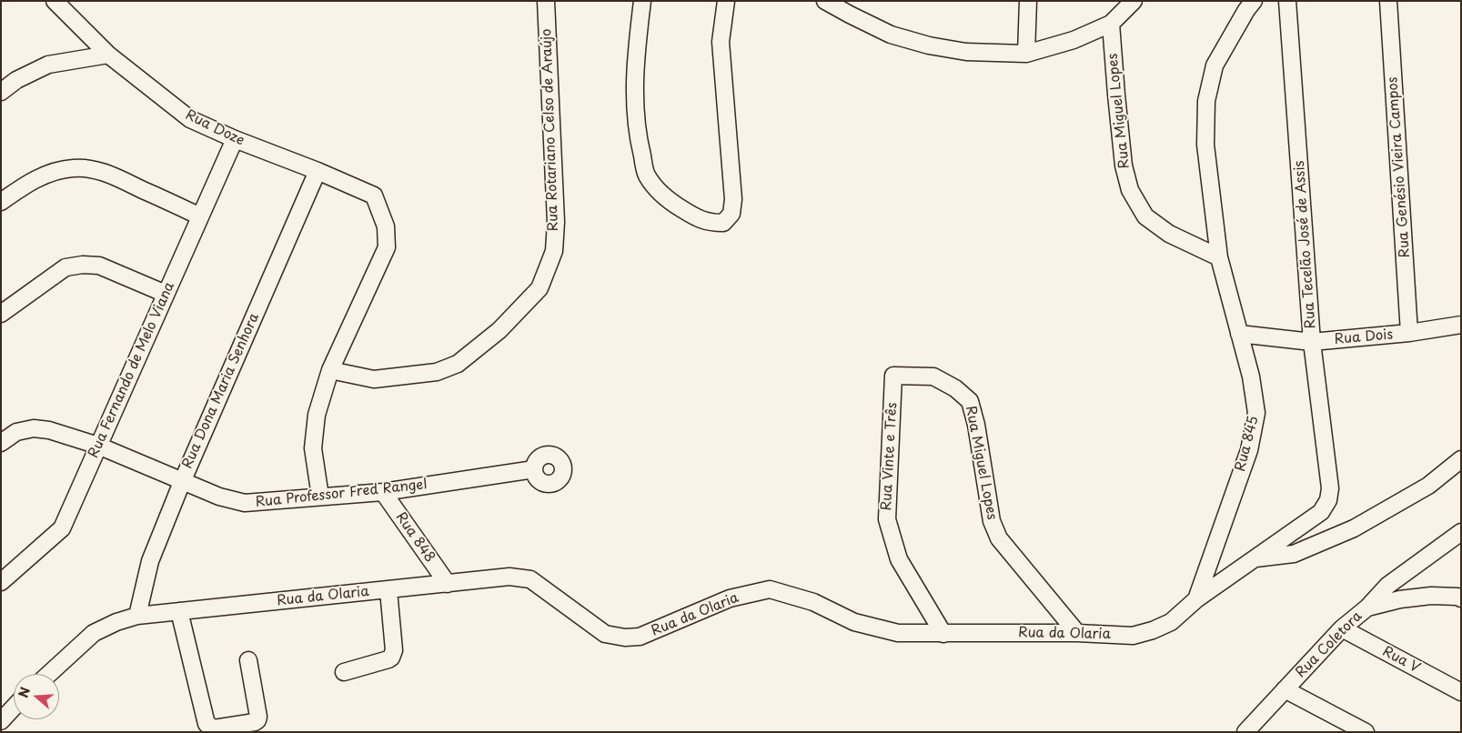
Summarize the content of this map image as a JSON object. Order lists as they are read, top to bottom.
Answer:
{
  "streets": {
    "street": [
      "Rua Miguel Lopes",
      "Rua Doze",
      "Rua Rotariano Celso de Araújo",
      "Rua Genésio Vieira Campos",
      "Rua Tecelão José de Assis",
      "Rua Dois",
      "Rua Fernando de Melo Viana",
      "Rua Dona Maria Senhora",
      "Rua 845",
      "Rua Vinte e Três",
      "Rua Professor Fred Rangel",
      "Rua 848",
      "Rua da Olaria",
      "Rua Coletora",
      "Rua V"
    ]
  },
  "crossings": [
    ["Rua Miguel Lopes", "Rua 845"],
    ["Rua Miguel Lopes", "Rua Vinte e Três"],
    ["Rua Miguel Lopes", "Rua da Olaria"],
    ["Rua Doze", "Rua Rotariano Celso de Araújo"],
    ["Rua Doze", "Rua Fernando de Melo Viana"],
    ["Rua Doze", "Rua Dona Maria Senhora"],
    ["Rua Genésio Vieira Campos", "Rua Dois"],
    ["Rua Tecelão José de Assis", "Rua Dois"],
    ["Rua Tecelão José de Assis", "Rua da Olaria"],
    ["Rua Dois", "Rua 845"],
    ["Rua Fernando de Melo Viana", "Rua Professor Fred Rangel"],
    ["Rua Dona Maria Senhora", "Rua Professor Fred Rangel"],
    ["Rua Dona Maria Senhora", "Rua da Olaria"],
    ["Rua 845", "Rua da Olaria"],
    ["Rua Vinte e Três", "Rua da Olaria"],
    ["Rua Professor Fred Rangel", "Rua 848"],
    ["Rua 848", "Rua da Olaria"],
    ["Rua Coletora", "Rua V"]
  ],
  "north": "left"
}
